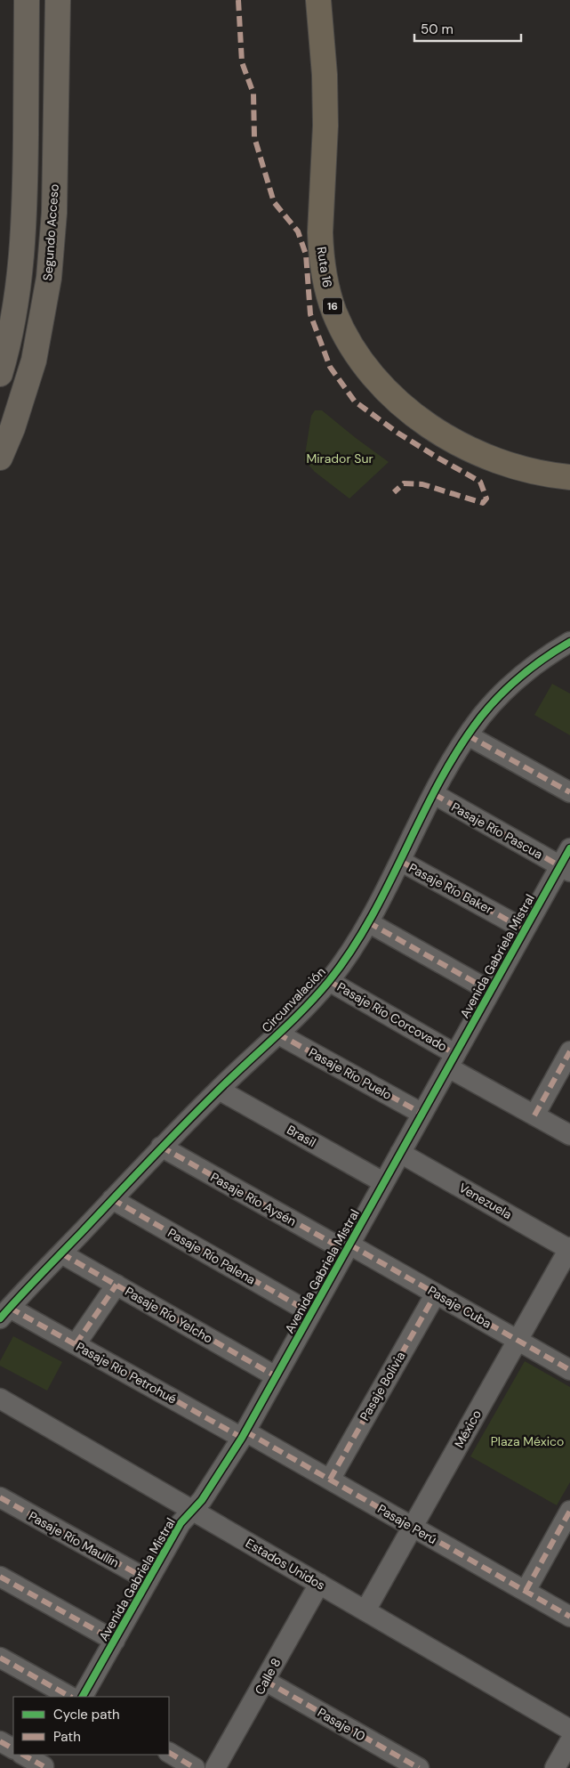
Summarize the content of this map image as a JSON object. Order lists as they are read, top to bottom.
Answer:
{
  "streets": {
    "highway": ["Ruta 16", "16"],
    "main road": ["Segundo Acceso"],
    "street": [
      "Pasaje Río Pascua",
      "Pasaje Río Baker",
      "Avenida Gabriela Mistral",
      "Circunvalación",
      "Pasaje Río Corcovado",
      "Pasaje Río Puelo",
      "Brasil",
      "Pasaje Río Aysén",
      "Venezuela",
      "Pasaje Río Palena",
      "Pasaje Cuba",
      "Pasaje Río Yelcho",
      "Pasaje Río Petrohué",
      "Pasaje Bolivia",
      "México",
      "Pasaje Perú",
      "Pasaje Río Maullín",
      "Estados Unidos",
      "Calle 8",
      "Pasaje 10"
    ]
  },
  "crossings": [
    ["Pasaje Río Pascua", "Avenida Gabriela Mistral"],
    ["Pasaje Río Pascua", "Circunvalación"],
    ["Pasaje Río Baker", "Avenida Gabriela Mistral"],
    ["Pasaje Río Baker", "Circunvalación"],
    ["Avenida Gabriela Mistral", "Pasaje Río Corcovado"],
    ["Avenida Gabriela Mistral", "Pasaje Río Puelo"],
    ["Avenida Gabriela Mistral", "Brasil"],
    ["Avenida Gabriela Mistral", "Pasaje Río Aysén"],
    ["Avenida Gabriela Mistral", "Venezuela"],
    ["Avenida Gabriela Mistral", "Pasaje Río Palena"],
    ["Avenida Gabriela Mistral", "Pasaje Cuba"],
    ["Avenida Gabriela Mistral", "Pasaje Río Yelcho"],
    ["Avenida Gabriela Mistral", "Pasaje Río Petrohué"],
    ["Avenida Gabriela Mistral", "Pasaje Perú"],
    ["Avenida Gabriela Mistral", "Pasaje Río Maullín"],
    ["Avenida Gabriela Mistral", "Estados Unidos"],
    ["Circunvalación", "Pasaje Río Corcovado"],
    ["Circunvalación", "Pasaje Río Puelo"],
    ["Circunvalación", "Brasil"],
    ["Circunvalación", "Pasaje Río Aysén"],
    ["Circunvalación", "Pasaje Río Palena"],
    ["Circunvalación", "Pasaje Río Yelcho"],
    ["Circunvalación", "Pasaje Río Petrohué"],
    ["Pasaje Río Aysén", "Pasaje Cuba"],
    ["Venezuela", "México"],
    ["Pasaje Cuba", "Pasaje Bolivia"],
    ["Pasaje Cuba", "México"],
    ["Pasaje Río Petrohué", "Pasaje Perú"],
    ["Pasaje Bolivia", "Pasaje Perú"],
    ["México", "Pasaje Perú"],
    ["México", "Estados Unidos"],
    ["Estados Unidos", "Calle 8"],
    ["Calle 8", "Pasaje 10"]
  ],
  "parks": ["Mirador Sur", "Plaza México"],
  "legend": ["Cycle path", "Path"],
  "scale_bar": "50 m"
}
